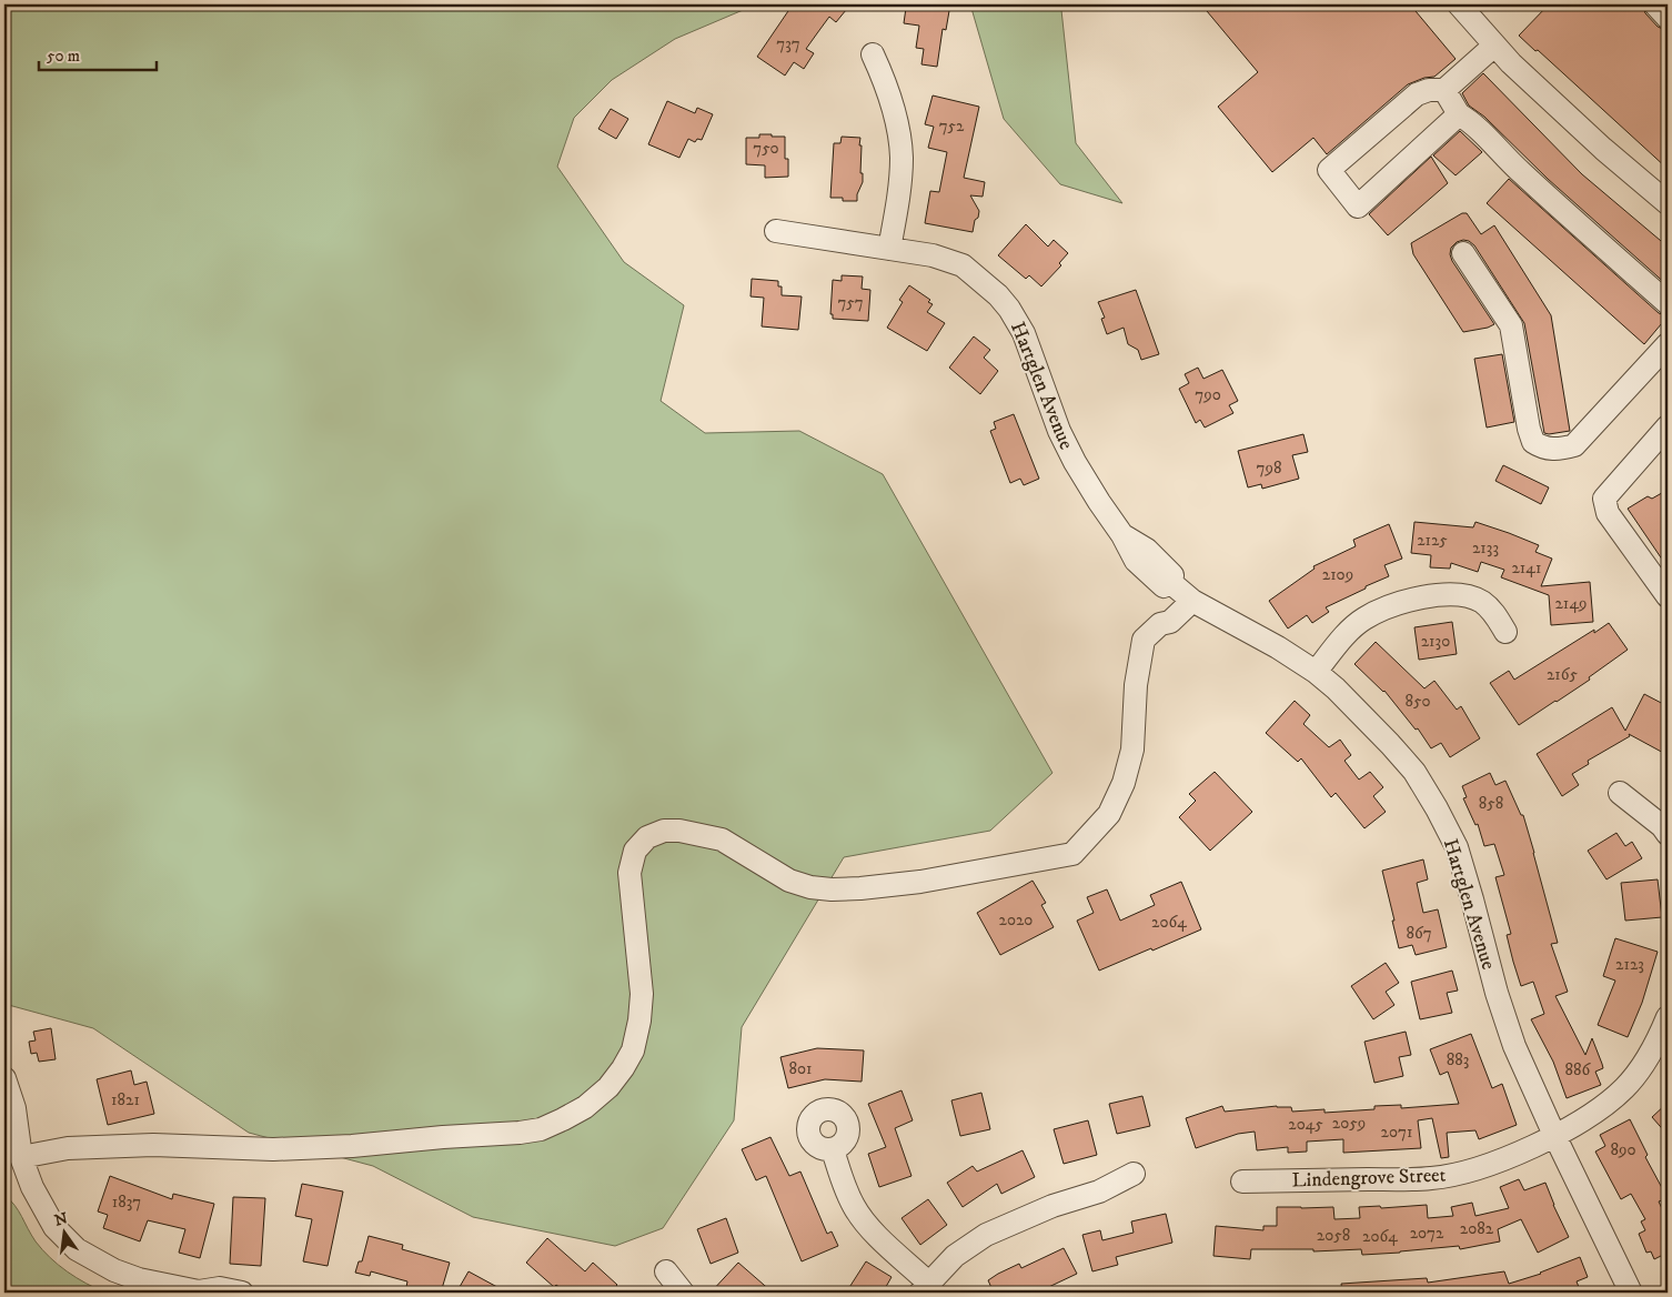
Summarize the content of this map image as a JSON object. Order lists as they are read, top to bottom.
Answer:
{
  "streets": {
    "street": ["Hartglen Avenue", "Lindengrove Street"]
  },
  "crossings": [
    ["Hartglen Avenue", "Lindengrove Street"]
  ],
  "house_numbers": [
    "737",
    "752",
    "750",
    "757",
    "790",
    "798",
    "2125",
    "2133",
    "2141",
    "2109",
    "2149",
    "2130",
    "2165",
    "850",
    "858",
    "2020",
    "2064",
    "867",
    "2123",
    "883",
    "801",
    "886",
    "1821",
    "2059",
    "2045",
    "2071",
    "890",
    "1837",
    "2082",
    "2072",
    "2058",
    "2064"
  ],
  "scale_bar": "50 m",
  "north": "top"
}
